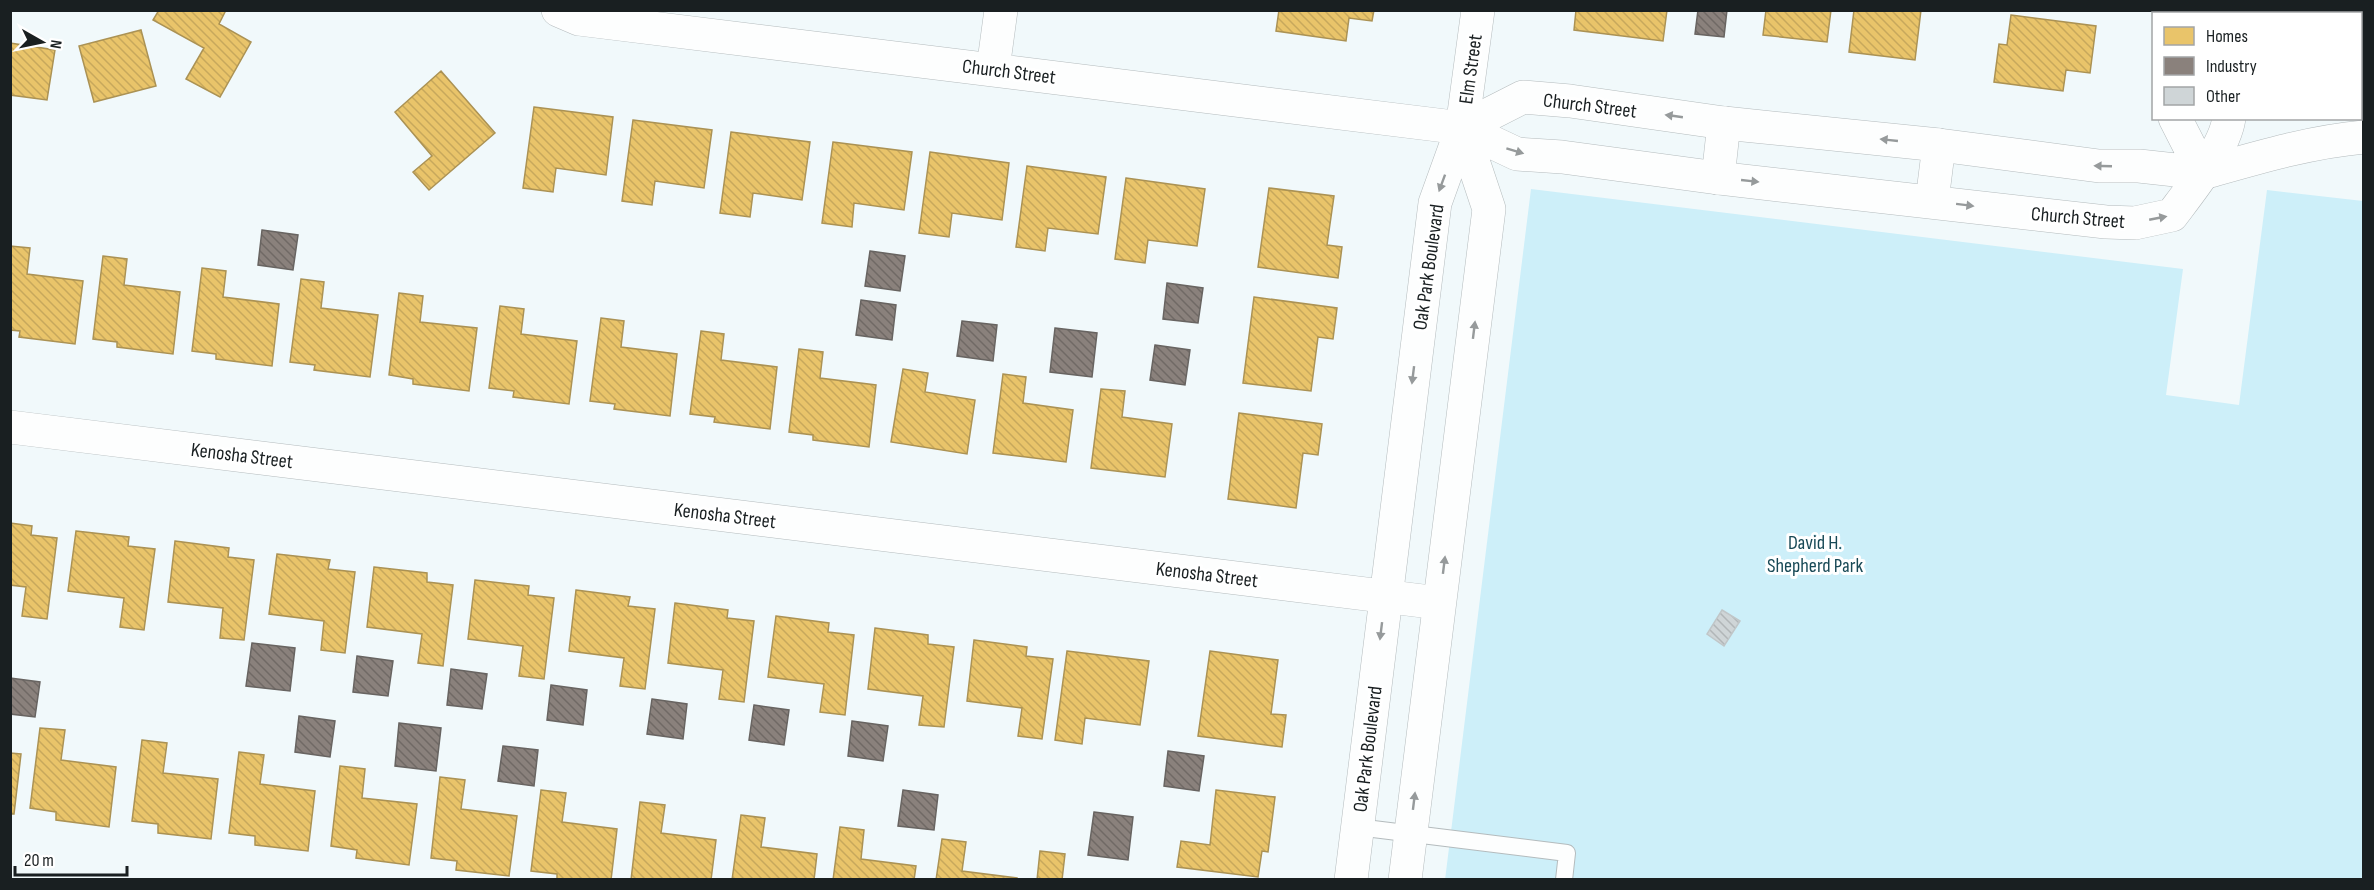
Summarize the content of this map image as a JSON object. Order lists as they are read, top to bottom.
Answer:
{
  "streets": {
    "street": [
      "Elm Street",
      "Church Street",
      "Oak Park Boulevard",
      "Kenosha Street"
    ]
  },
  "crossings": [
    ["Elm Street", "Church Street"],
    ["Elm Street", "Oak Park Boulevard"],
    ["Church Street", "Oak Park Boulevard"],
    ["Oak Park Boulevard", "Kenosha Street"]
  ],
  "parks": ["David H. Shepherd Park"],
  "legend": ["Homes", "Industry", "Other"],
  "scale_bar": "20 m",
  "north": "right"
}
